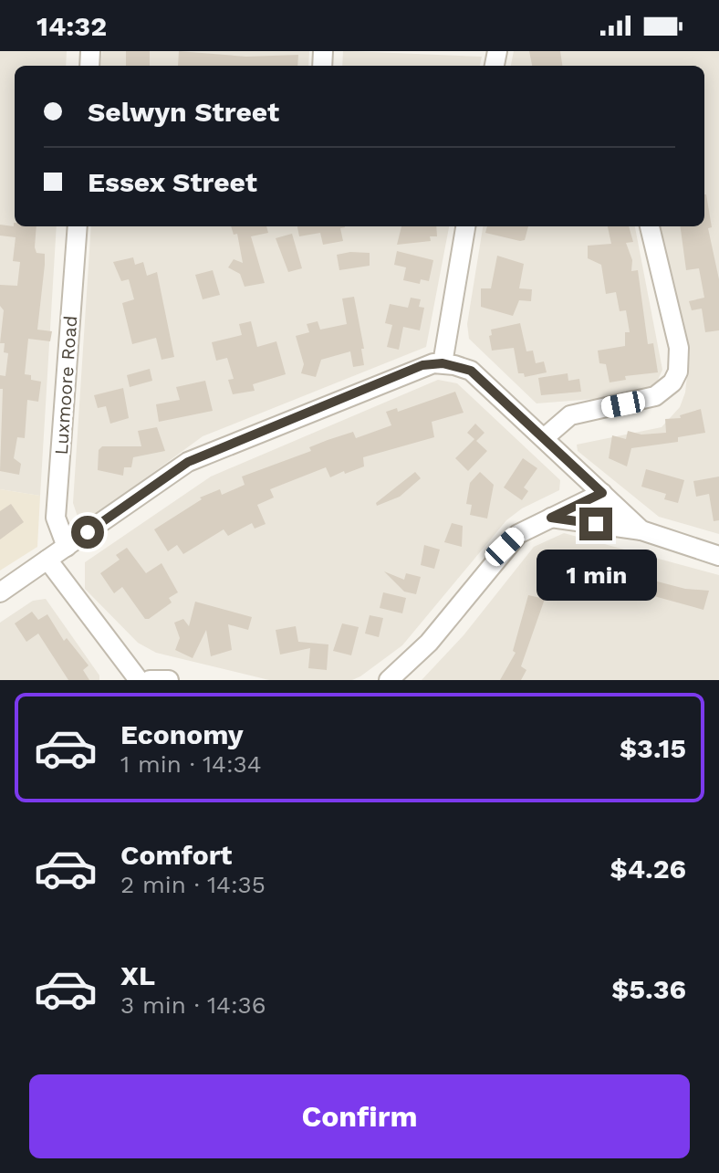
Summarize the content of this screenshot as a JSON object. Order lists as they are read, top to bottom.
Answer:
{
  "streets": {
    "street": ["Luxmoore Road"]
  },
  "page": {
    "status": "14:32",
    "banner": ["Selwyn Street", "Essex Street"],
    "bubble": "1 min",
    "list": [
      {
        "name": "Economy",
        "note": "1 min · 14:34",
        "value": "$3.15"
      },
      {
        "name": "Comfort",
        "note": "2 min · 14:35",
        "value": "$4.26"
      },
      {
        "name": "XL",
        "note": "3 min · 14:36",
        "value": "$5.36"
      }
    ],
    "buttons": "Confirm"
  }
}
